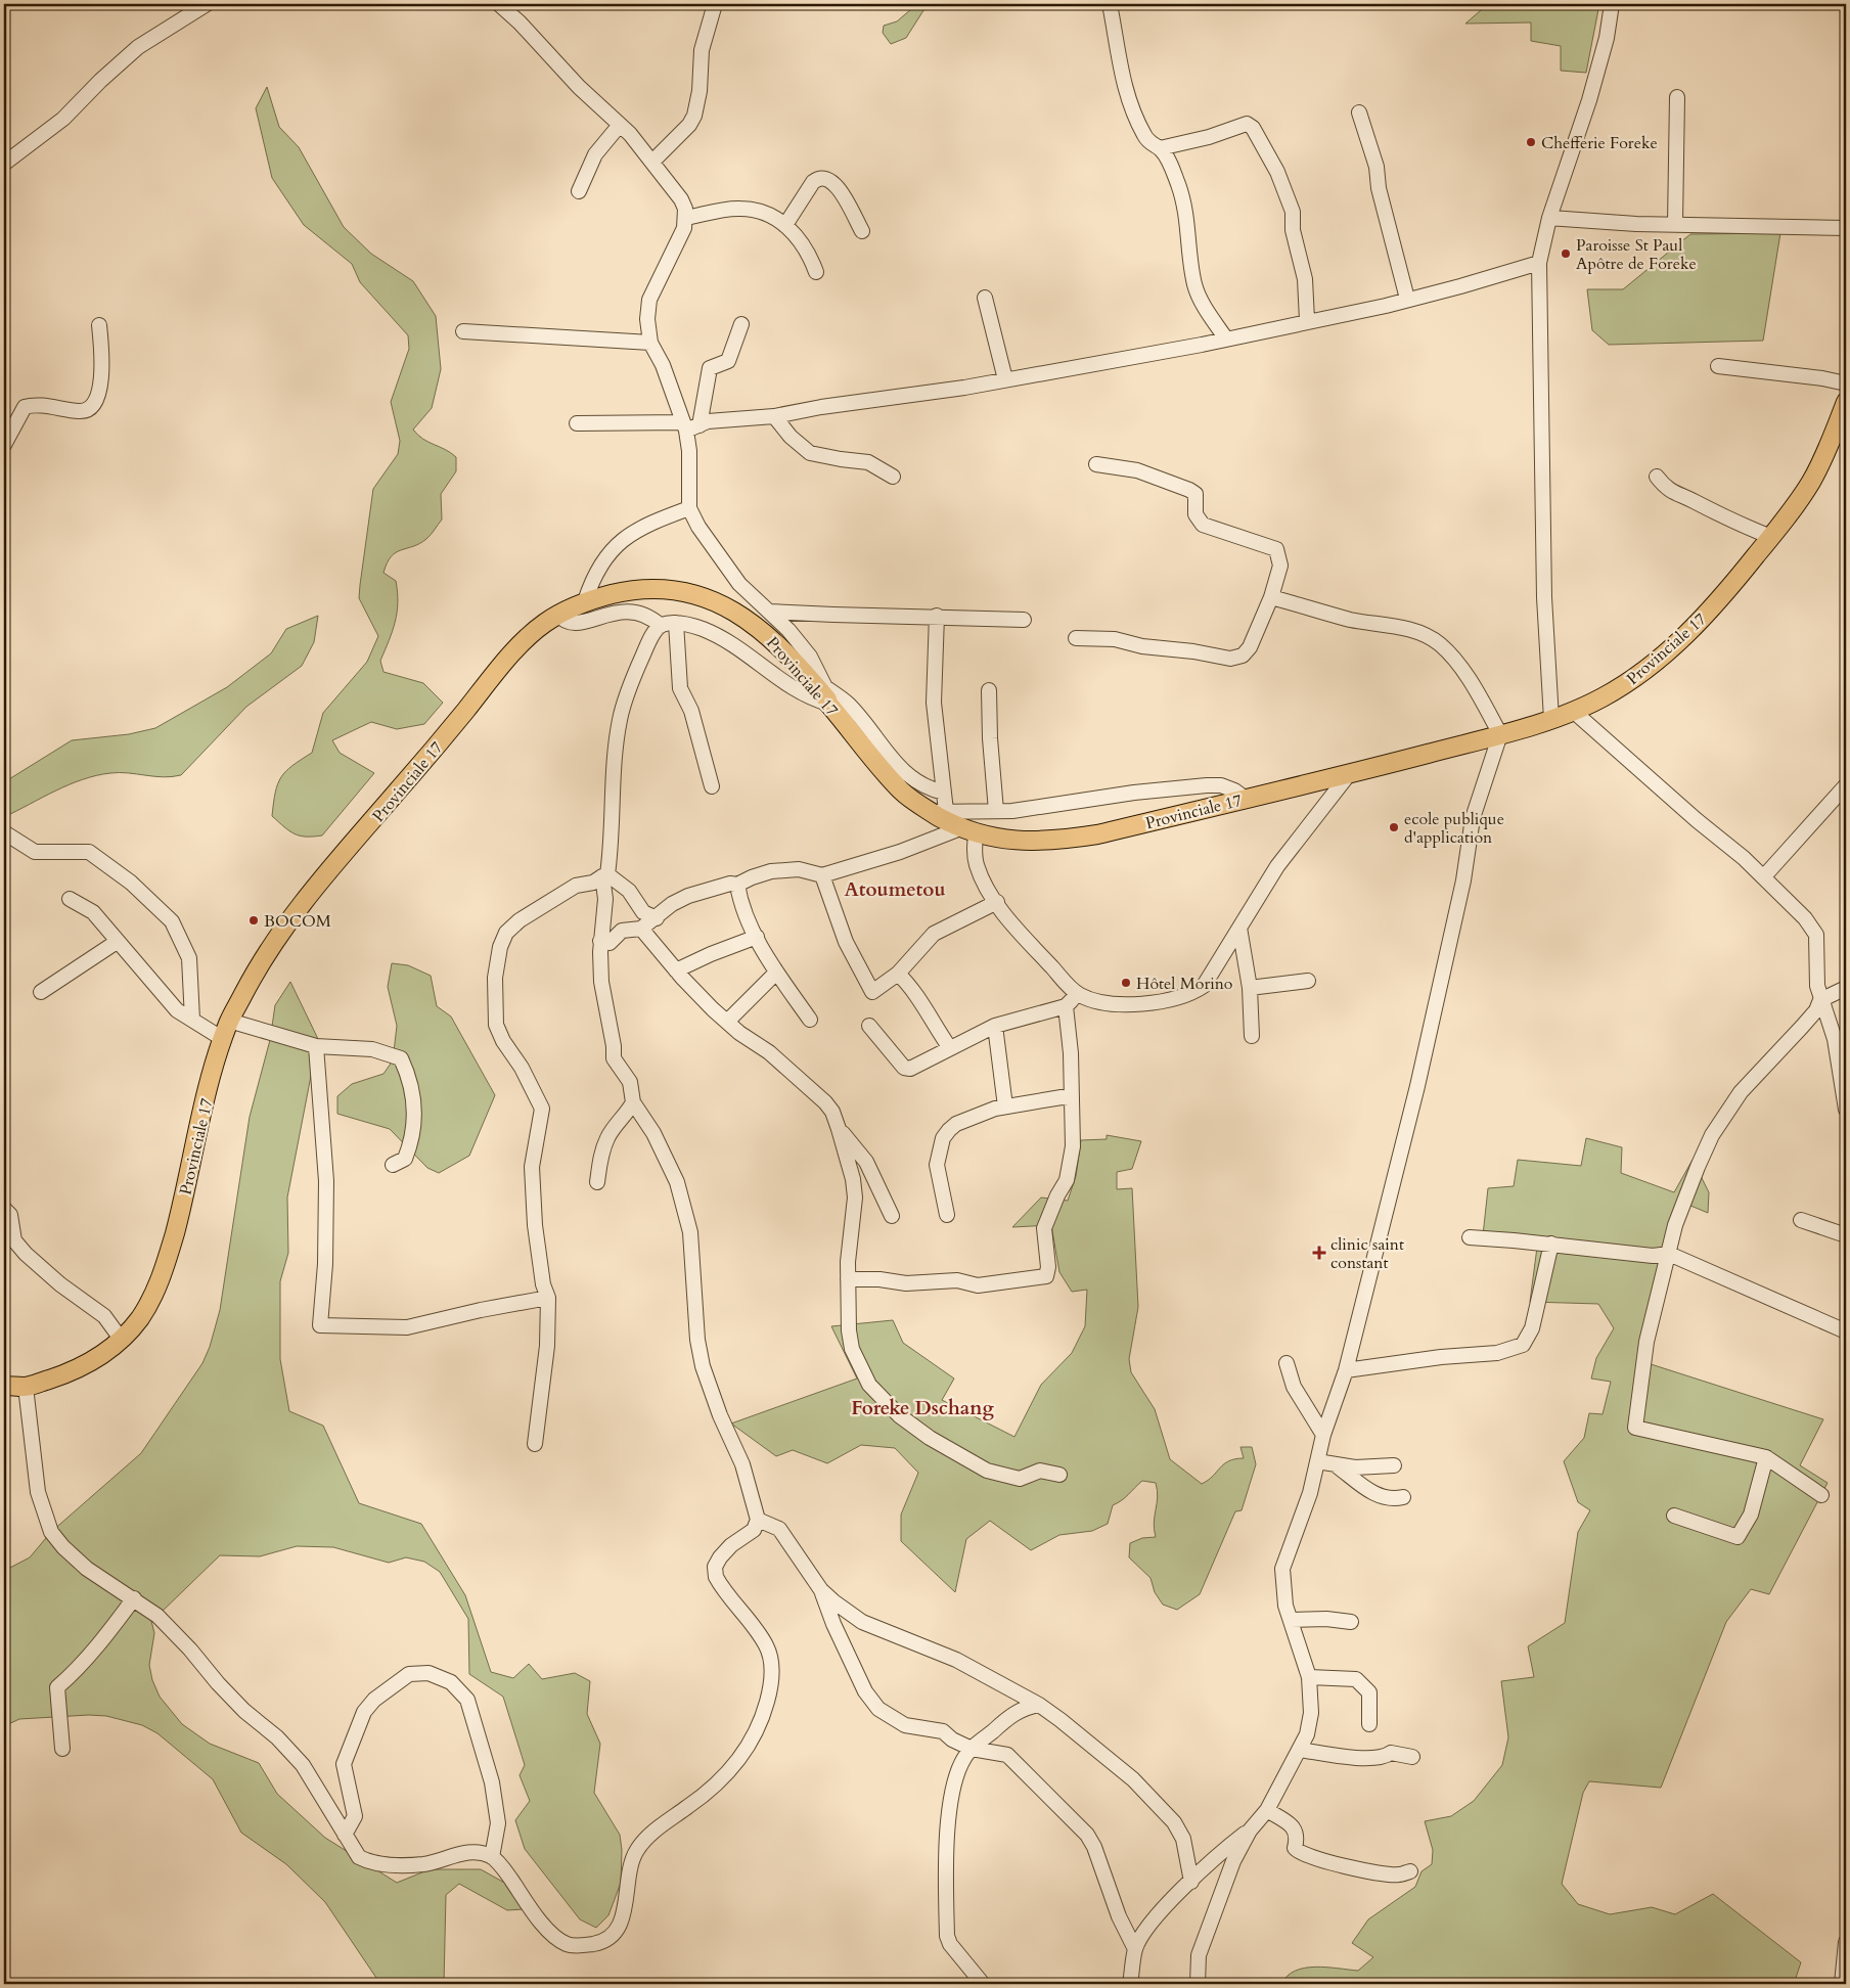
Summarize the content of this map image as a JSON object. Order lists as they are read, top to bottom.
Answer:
{
  "streets": {
    "main road": ["Provinciale 17"]
  },
  "districts": ["Atoumetou", "Foreke Dschang"],
  "places": {
    "other": [
      "Chefferie Foreke",
      "Paroisse St Paul Apôtre de Foreke",
      "ecole publique d'application",
      "BOCOM",
      "Hôtel Morino"
    ],
    "health": ["clinic saint constant"]
  }
}
